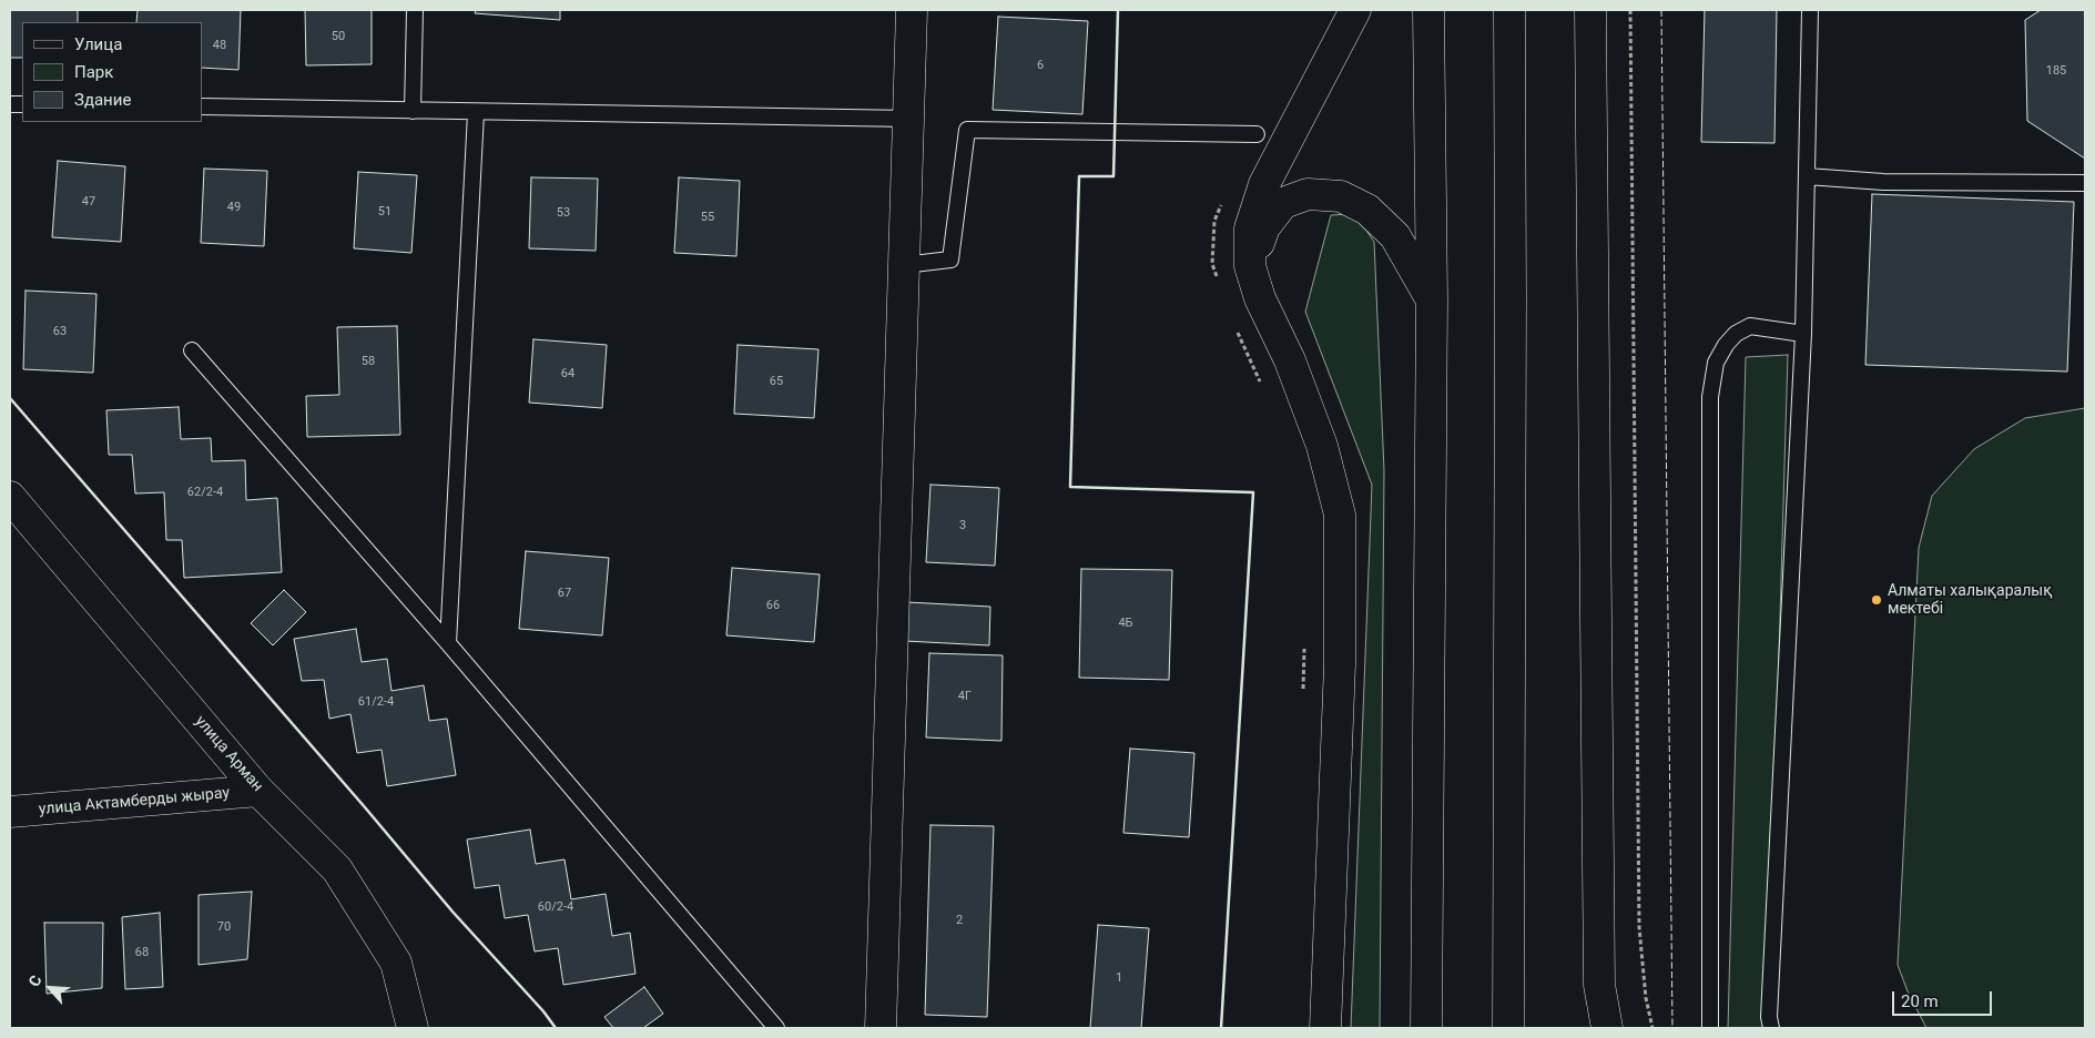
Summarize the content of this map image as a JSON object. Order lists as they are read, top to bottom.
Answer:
{
  "streets": {
    "main road": ["улица Арман", "улица Актамберды жырау"]
  },
  "crossings": [
    ["улица Арман", "улица Актамберды жырау"]
  ],
  "places": ["Алматы халықаралық мектебі"],
  "house_numbers": [
    "50",
    "48",
    "6",
    "185",
    "47",
    "49",
    "51",
    "53",
    "55",
    "63",
    "58",
    "64",
    "65",
    "62/2-4",
    "3",
    "67",
    "66",
    "4Б",
    "4Г",
    "61/2-4",
    "60/2-4",
    "2",
    "70",
    "68",
    "1"
  ],
  "legend": ["Улица", "Парк", "Здание"],
  "scale_bar": "20 m",
  "north": "top left"
}
